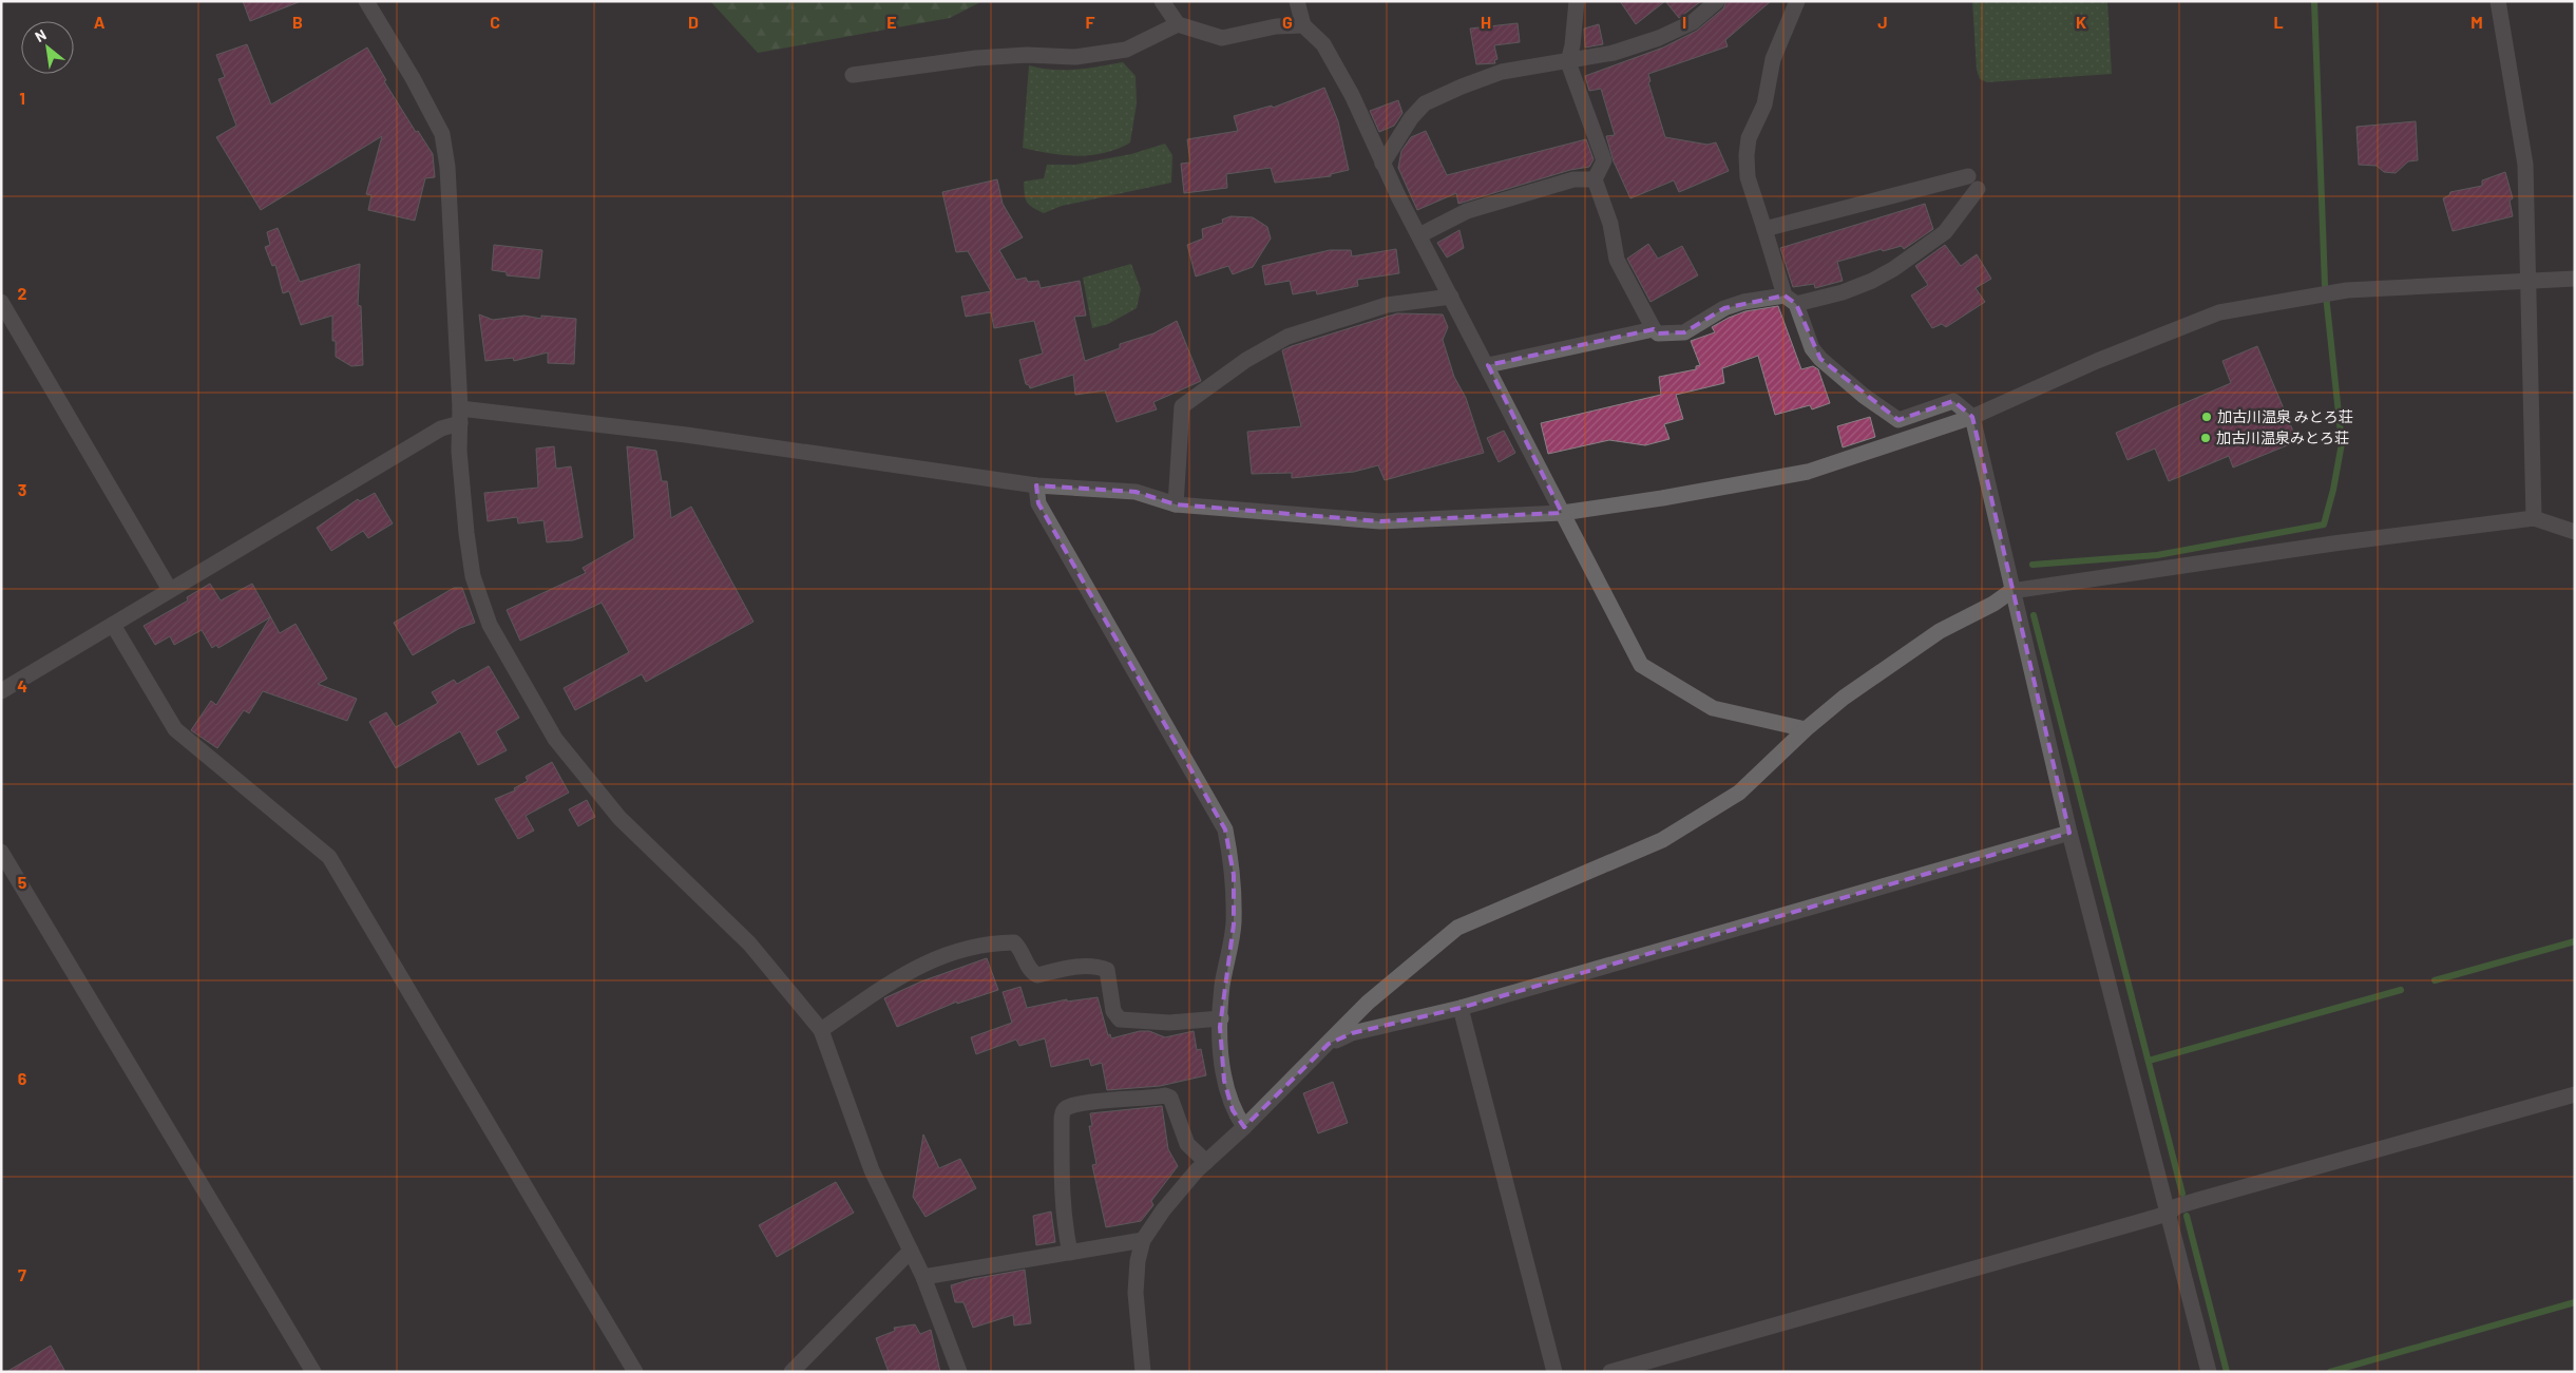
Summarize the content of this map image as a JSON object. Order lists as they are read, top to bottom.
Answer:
{
  "places": ["加古川温泉 みとろ荘", "加古川温泉みとろ荘"],
  "north": "top left",
  "grid": {
    "columns": [
      "A",
      "B",
      "C",
      "D",
      "E",
      "F",
      "G",
      "H",
      "I",
      "J",
      "K",
      "L",
      "M"
    ],
    "rows": [
      "1",
      "2",
      "3",
      "4",
      "5",
      "6",
      "7"
    ]
  }
}
